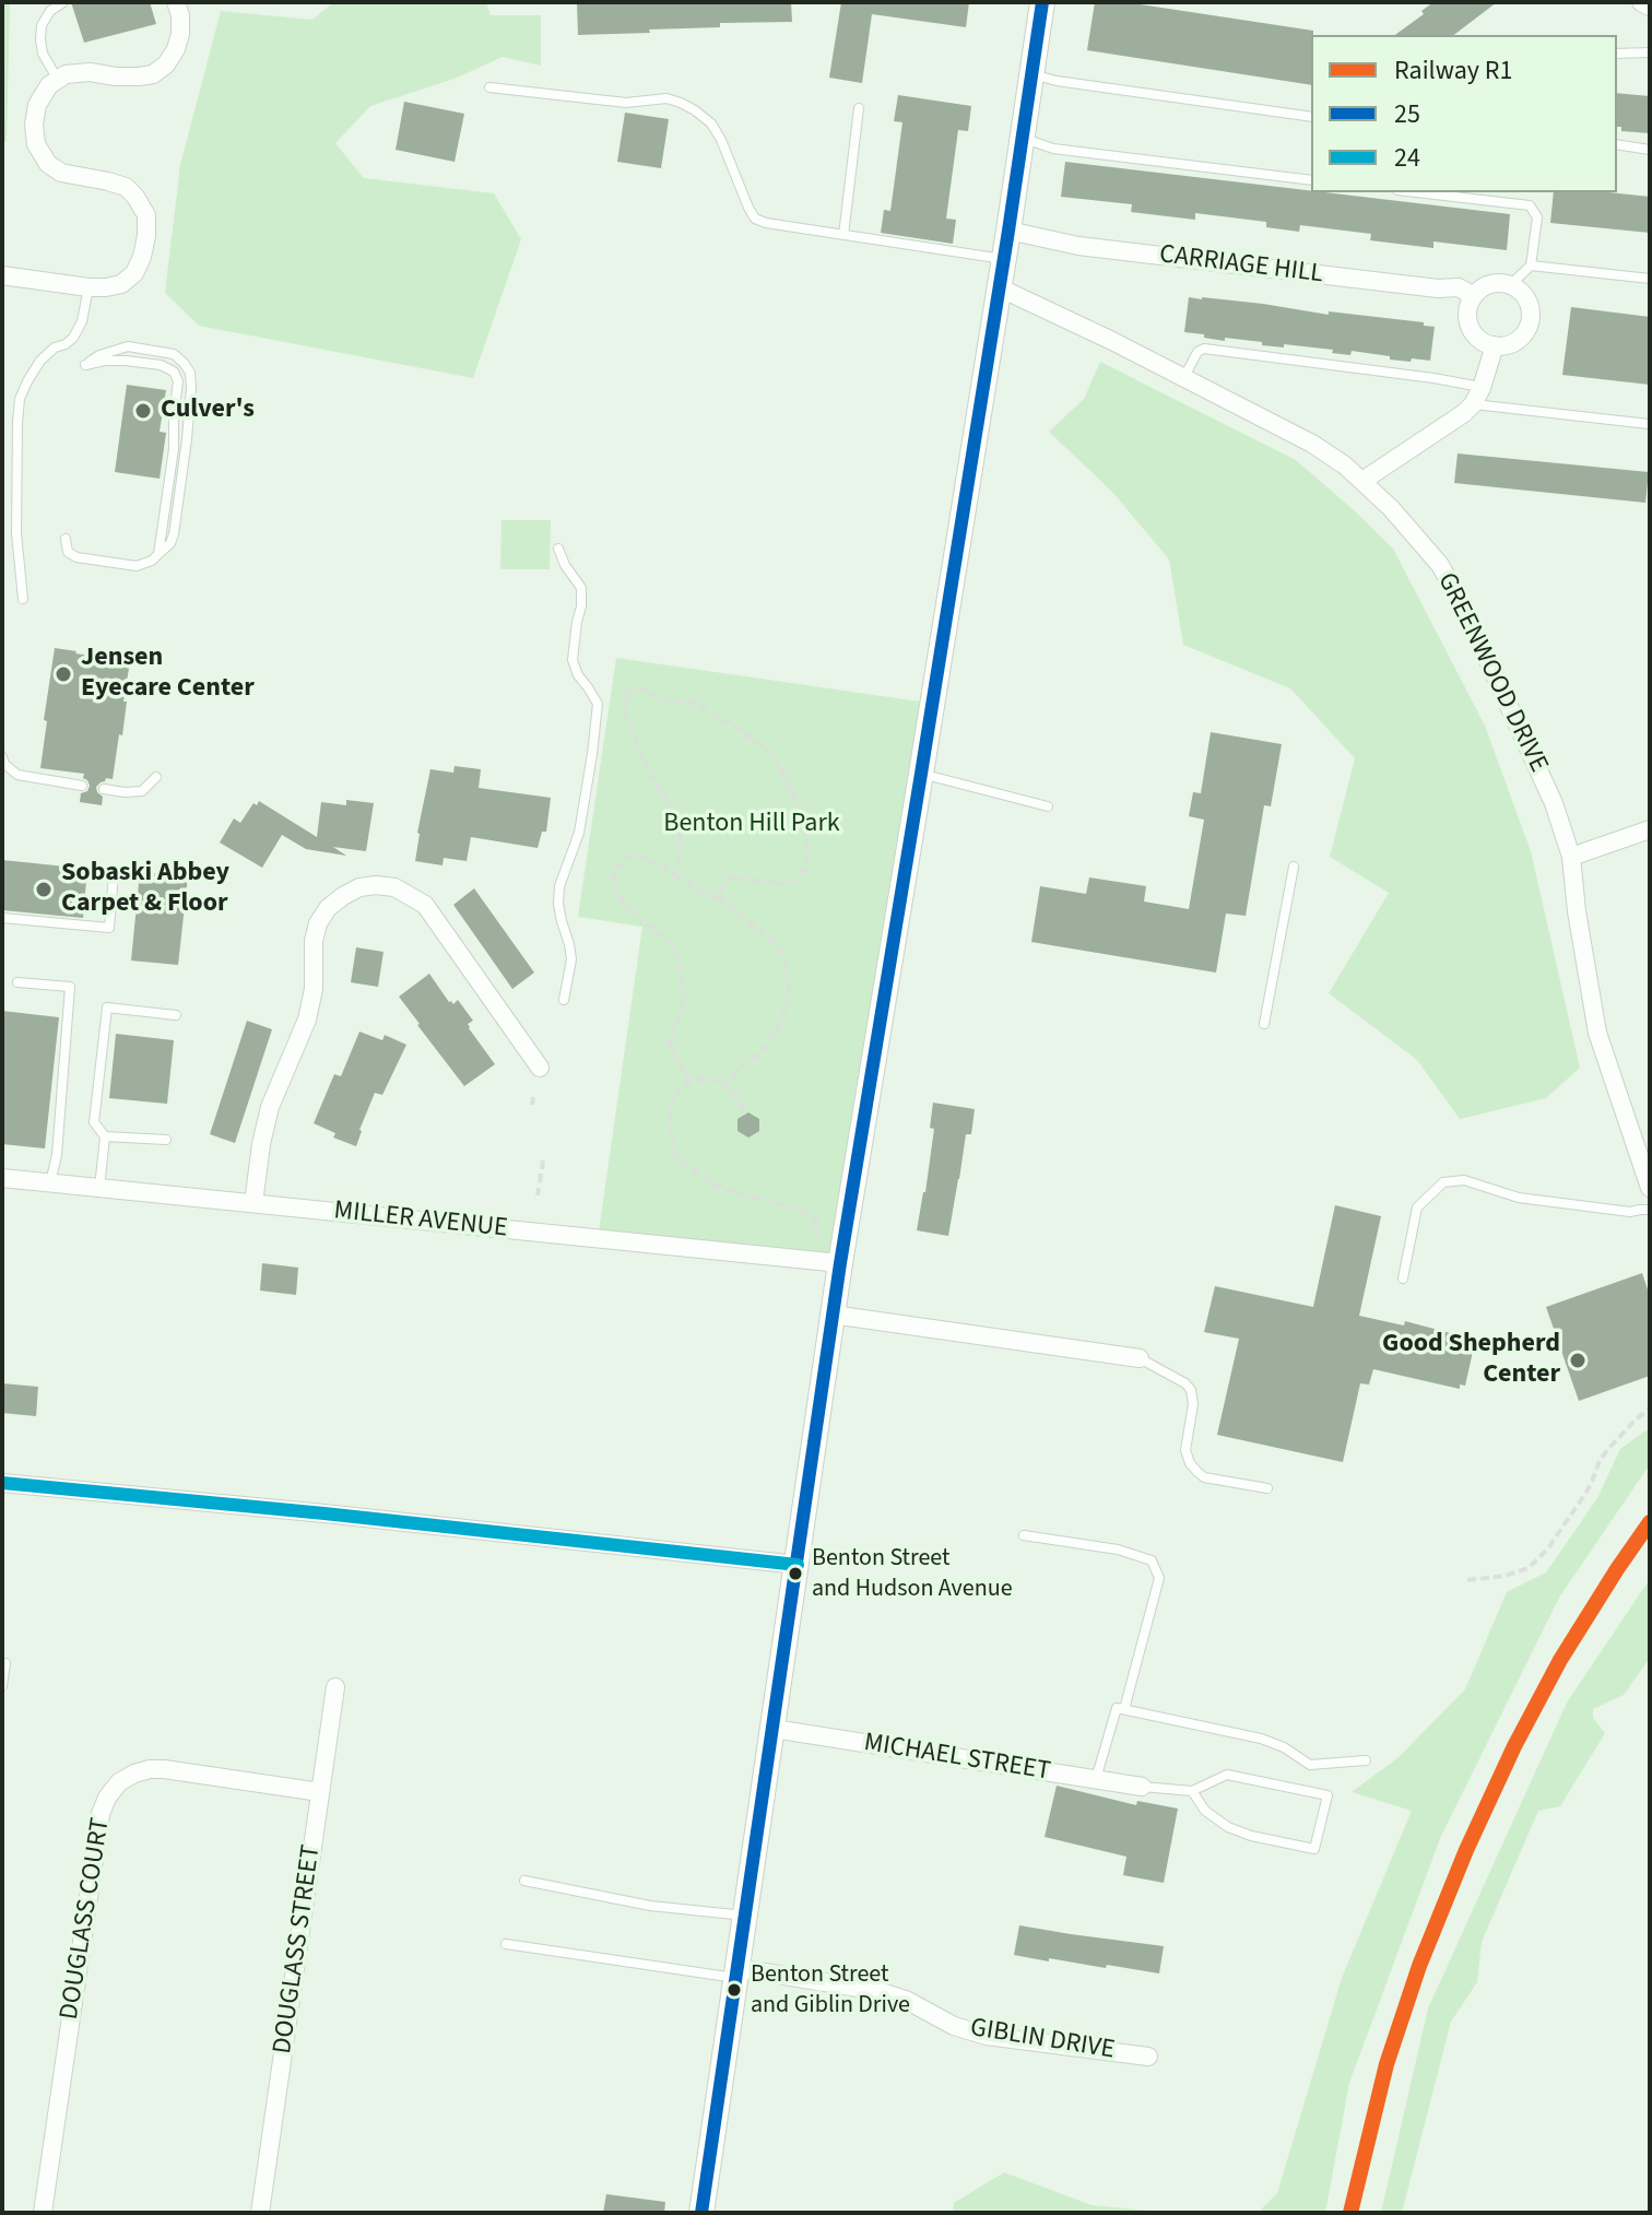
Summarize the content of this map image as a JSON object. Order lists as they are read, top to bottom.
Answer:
{
  "streets": {
    "street": [
      "CARRIAGE HILL",
      "GREENWOOD DRIVE",
      "MILLER AVENUE",
      "MICHAEL STREET",
      "DOUGLASS COURT",
      "DOUGLASS STREET",
      "GIBLIN DRIVE"
    ]
  },
  "crossings": [
    ["DOUGLASS COURT", "DOUGLASS STREET"]
  ],
  "parks": ["Benton Hill Park"],
  "places": [
    "Culver's",
    "Jensen Eyecare Center",
    "Sobaski Abbey Carpet & Floor",
    "Good Shepherd Center",
    "Benton Street and Hudson Avenue",
    "Benton Street and Giblin Drive"
  ],
  "lines": ["transit line 25", "transit line 24", "rail line R1"],
  "legend": ["Railway R1", "25", "24"]
}
